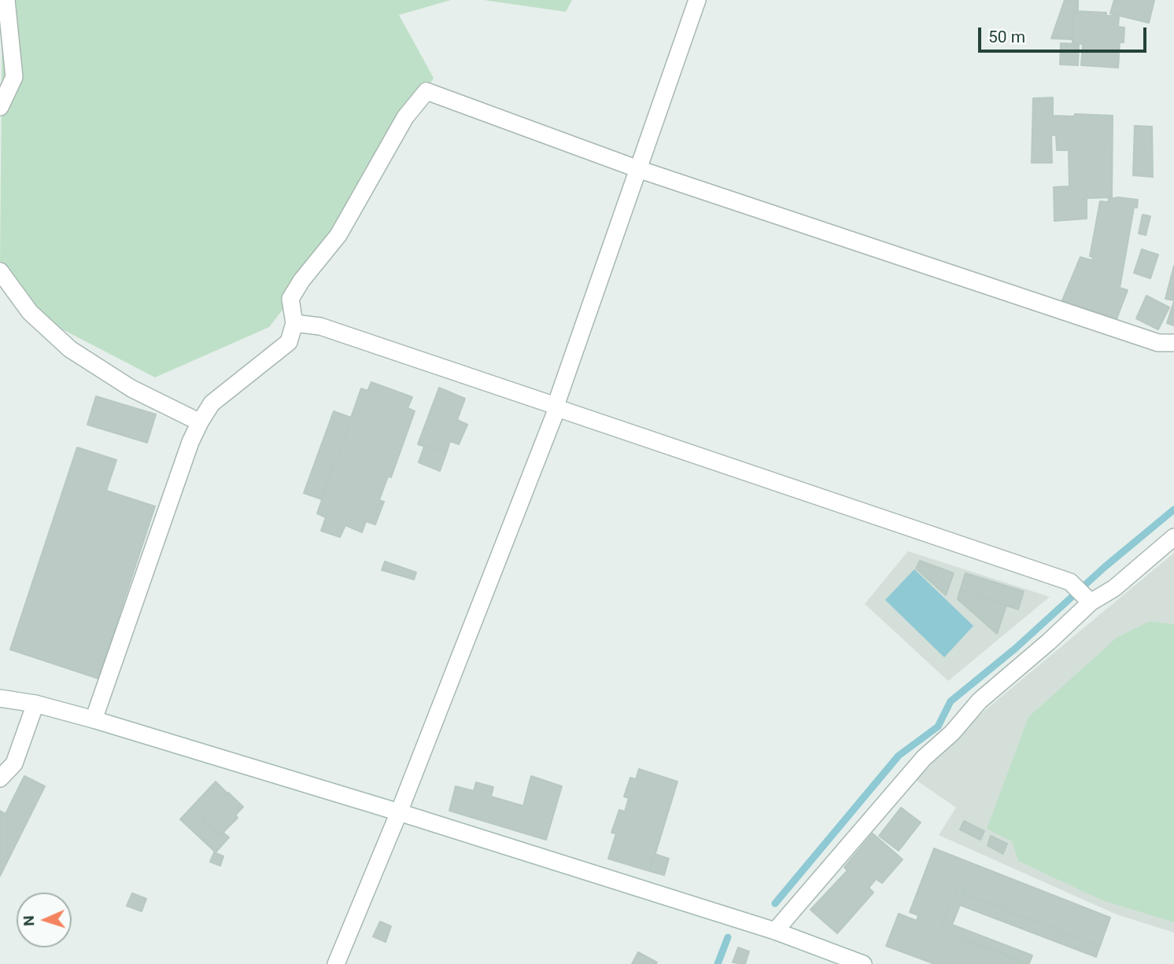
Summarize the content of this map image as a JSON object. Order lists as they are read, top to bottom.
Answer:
{
  "scale_bar": "50 m",
  "north": "left"
}
